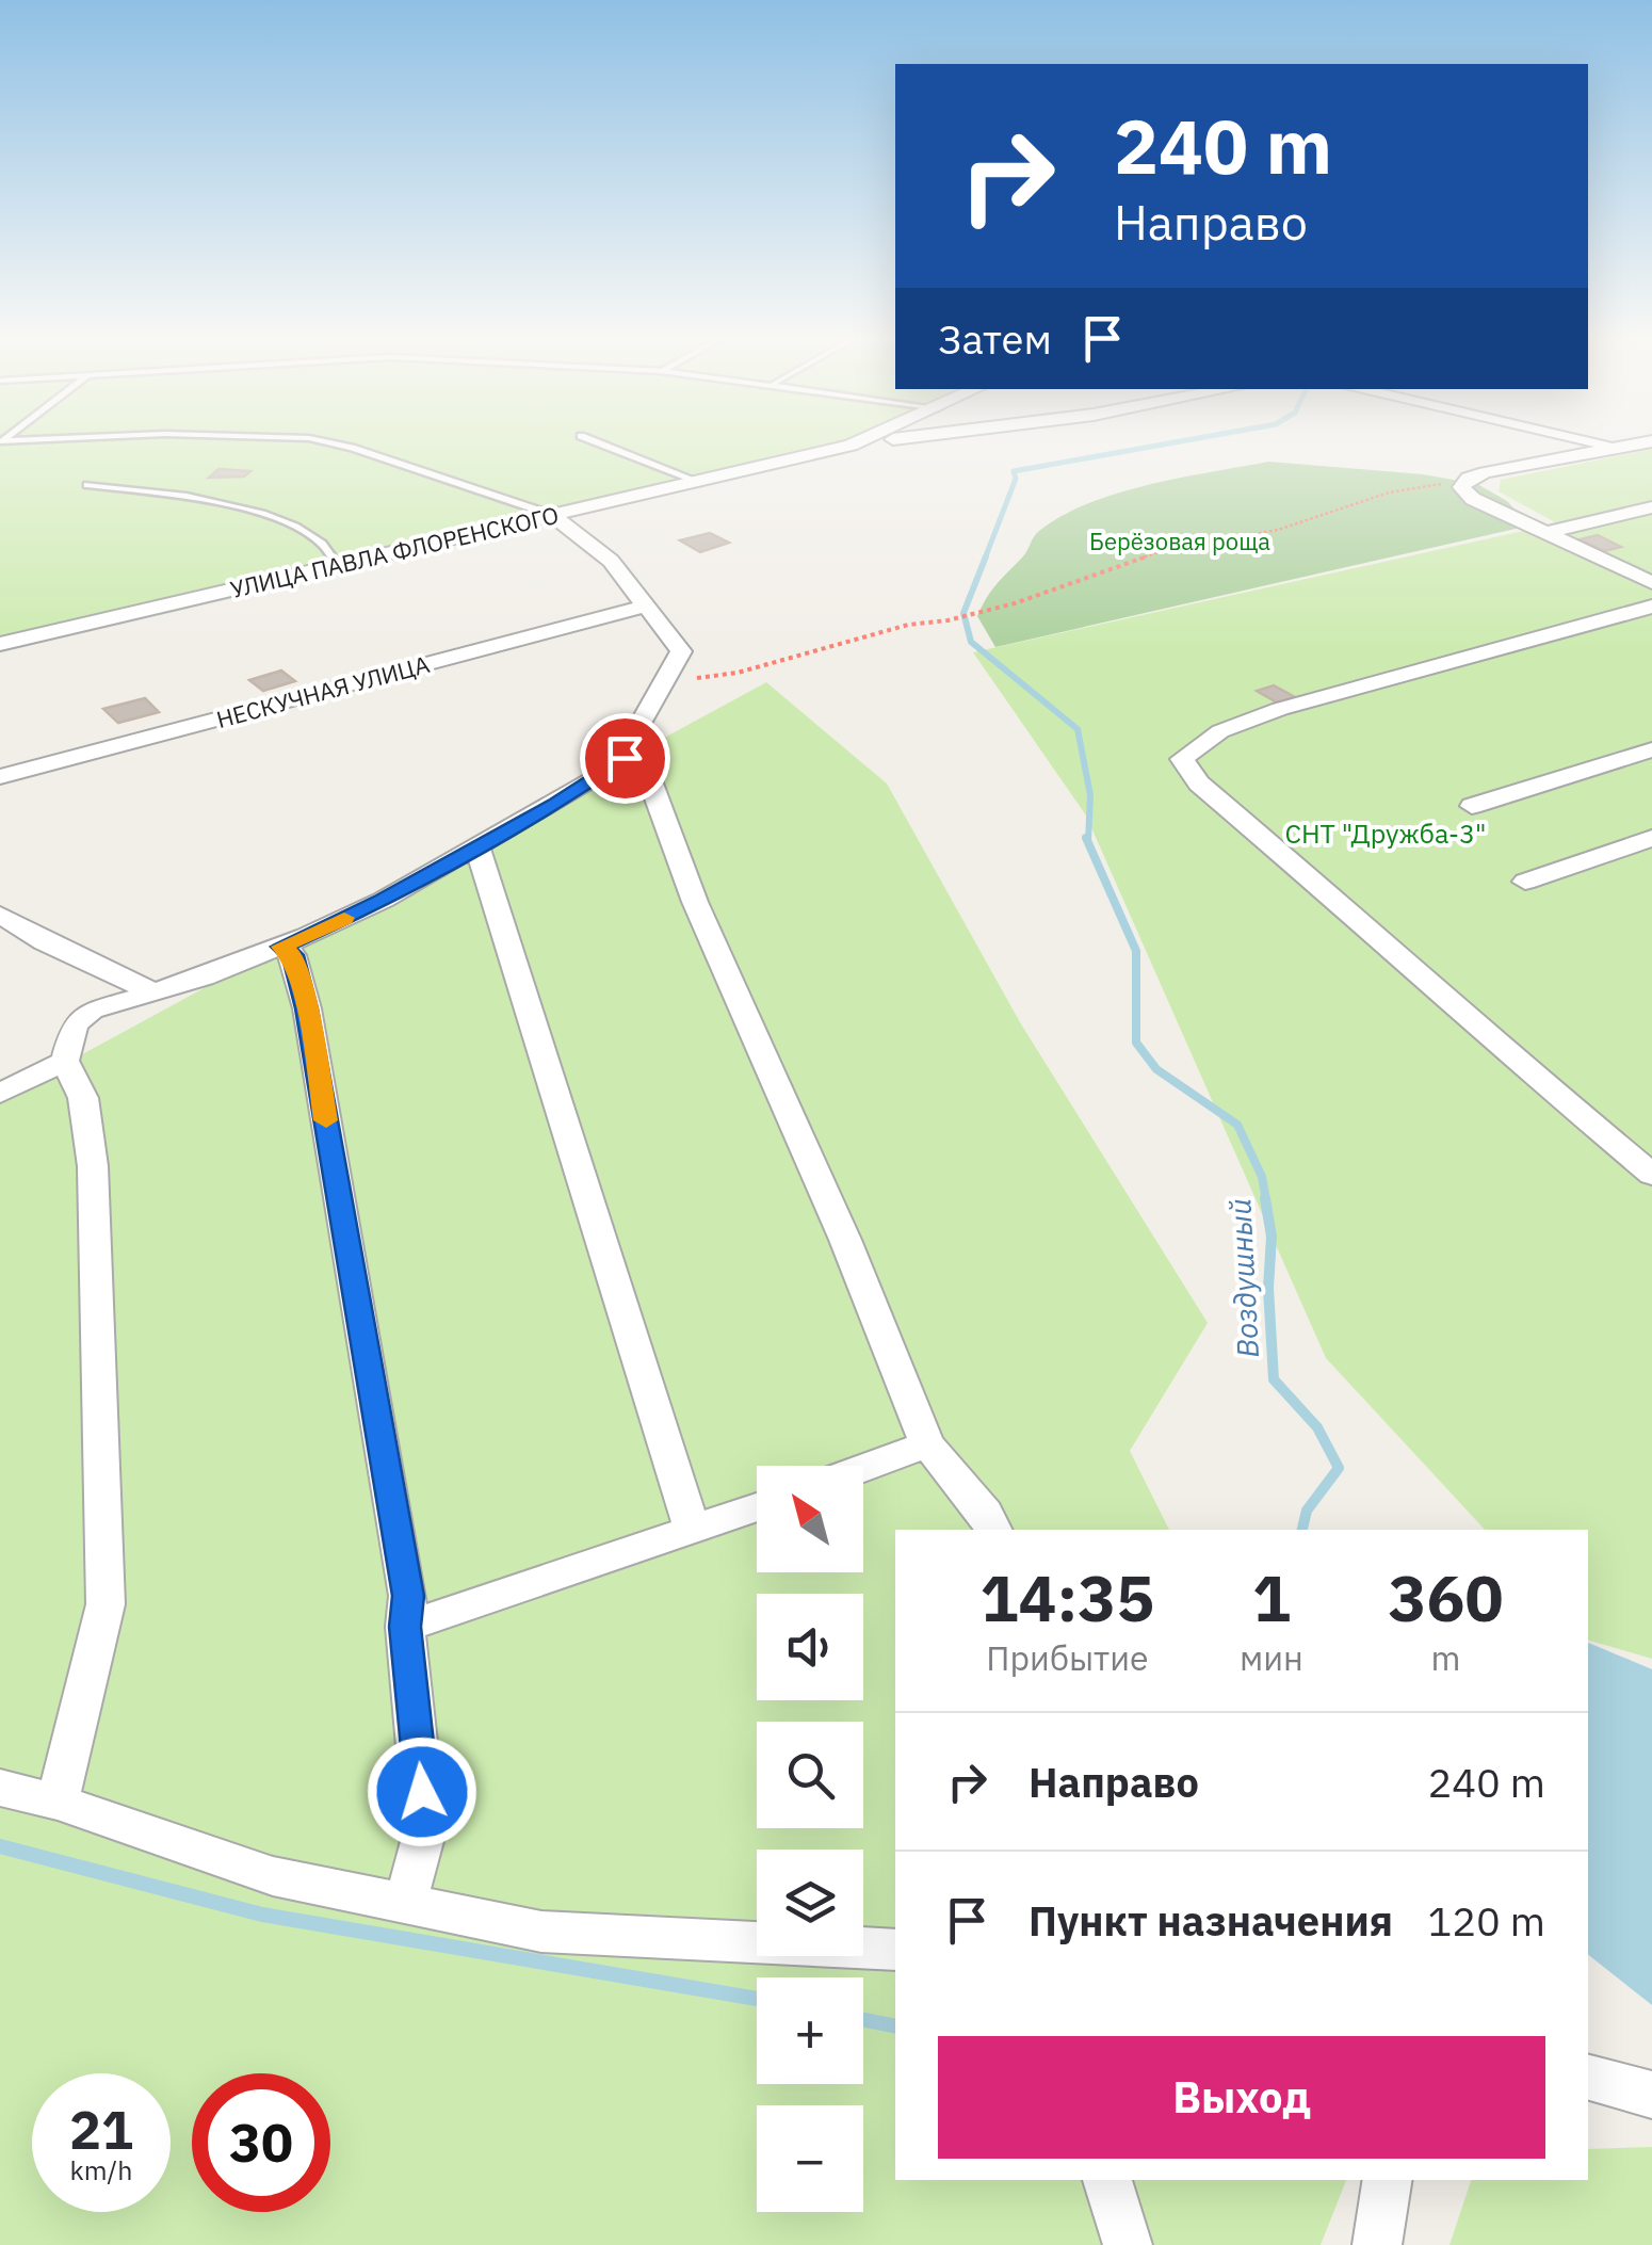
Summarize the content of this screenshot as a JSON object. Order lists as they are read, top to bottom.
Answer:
{
  "streets": {
    "street": ["УЛИЦА ПАВЛА ФЛОРЕНСКОГО", "НЕСКУЧНАЯ УЛИЦА"]
  },
  "water": ["Воздушный"],
  "parks": ["Берёзовая роща", "СНТ \"Дружба-3\""],
  "north": "top left",
  "page": {
    "turn": ["240 m", "Направо"],
    "then": "Затем",
    "map_buttons": ["+", "−"],
    "eta": [
      "14:35",
      "Прибытие",
      "1",
      "мин",
      "360",
      "m"
    ],
    "list": [
      {
        "name": "Направо",
        "value": "240 m"
      },
      {
        "name": "Пункт назначения",
        "value": "120 m"
      }
    ],
    "buttons": "Выход",
    "speed": "21 km/h",
    "limit": "30"
  }
}
